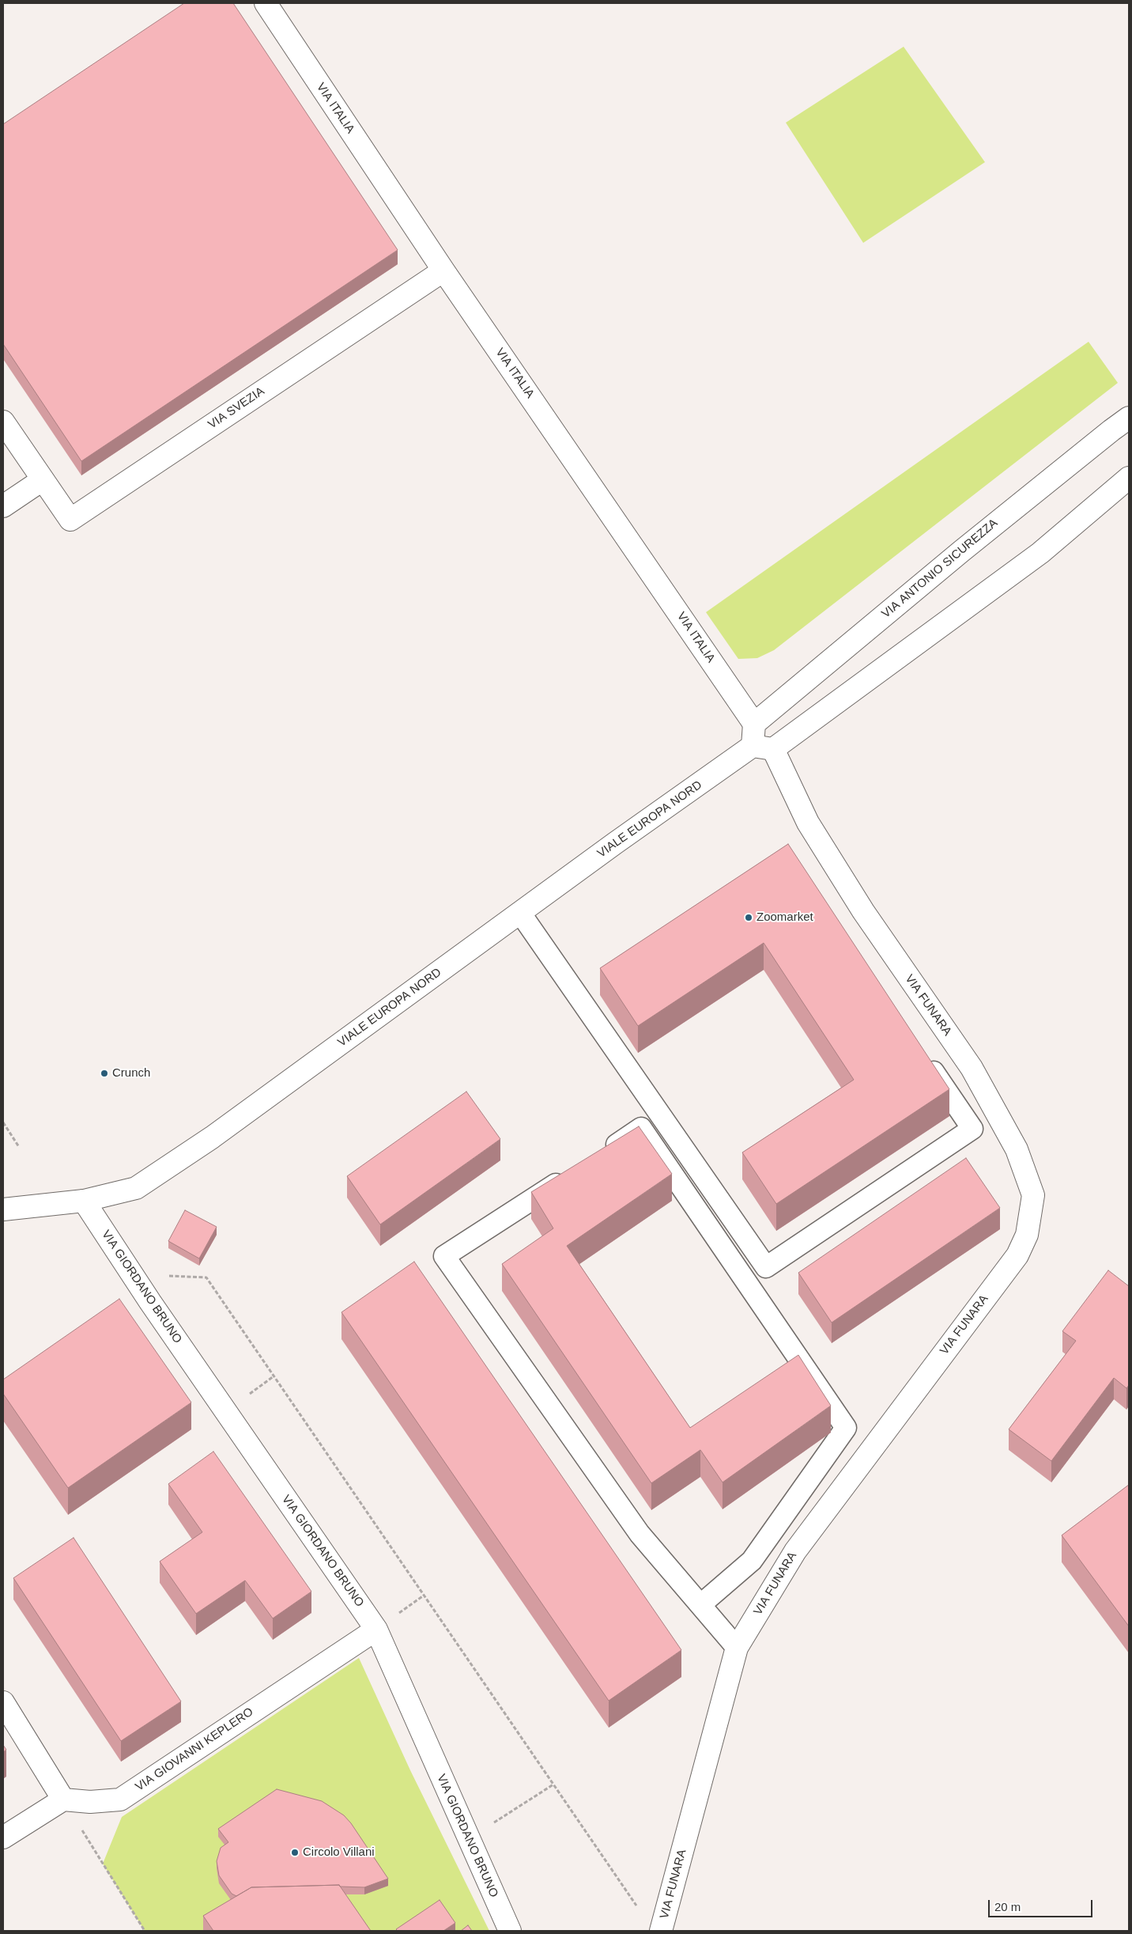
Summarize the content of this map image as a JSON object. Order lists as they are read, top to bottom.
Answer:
{
  "streets": {
    "street": [
      "VIA ITALIA",
      "VIA SVEZIA",
      "VIA ANTONIO SICUREZZA",
      "VIALE EUROPA NORD",
      "VIA FUNARA",
      "VIA GIORDANO BRUNO",
      "VIA GIOVANNI KEPLERO"
    ]
  },
  "crossings": [
    ["VIA ITALIA", "VIA SVEZIA"],
    ["VIA ITALIA", "VIA ANTONIO SICUREZZA"],
    ["VIALE EUROPA NORD", "VIA FUNARA"],
    ["VIALE EUROPA NORD", "VIA GIORDANO BRUNO"],
    ["VIA GIORDANO BRUNO", "VIA GIOVANNI KEPLERO"]
  ],
  "places": ["Zoomarket", "Crunch", "Circolo Villani"],
  "scale_bar": "20 m"
}
